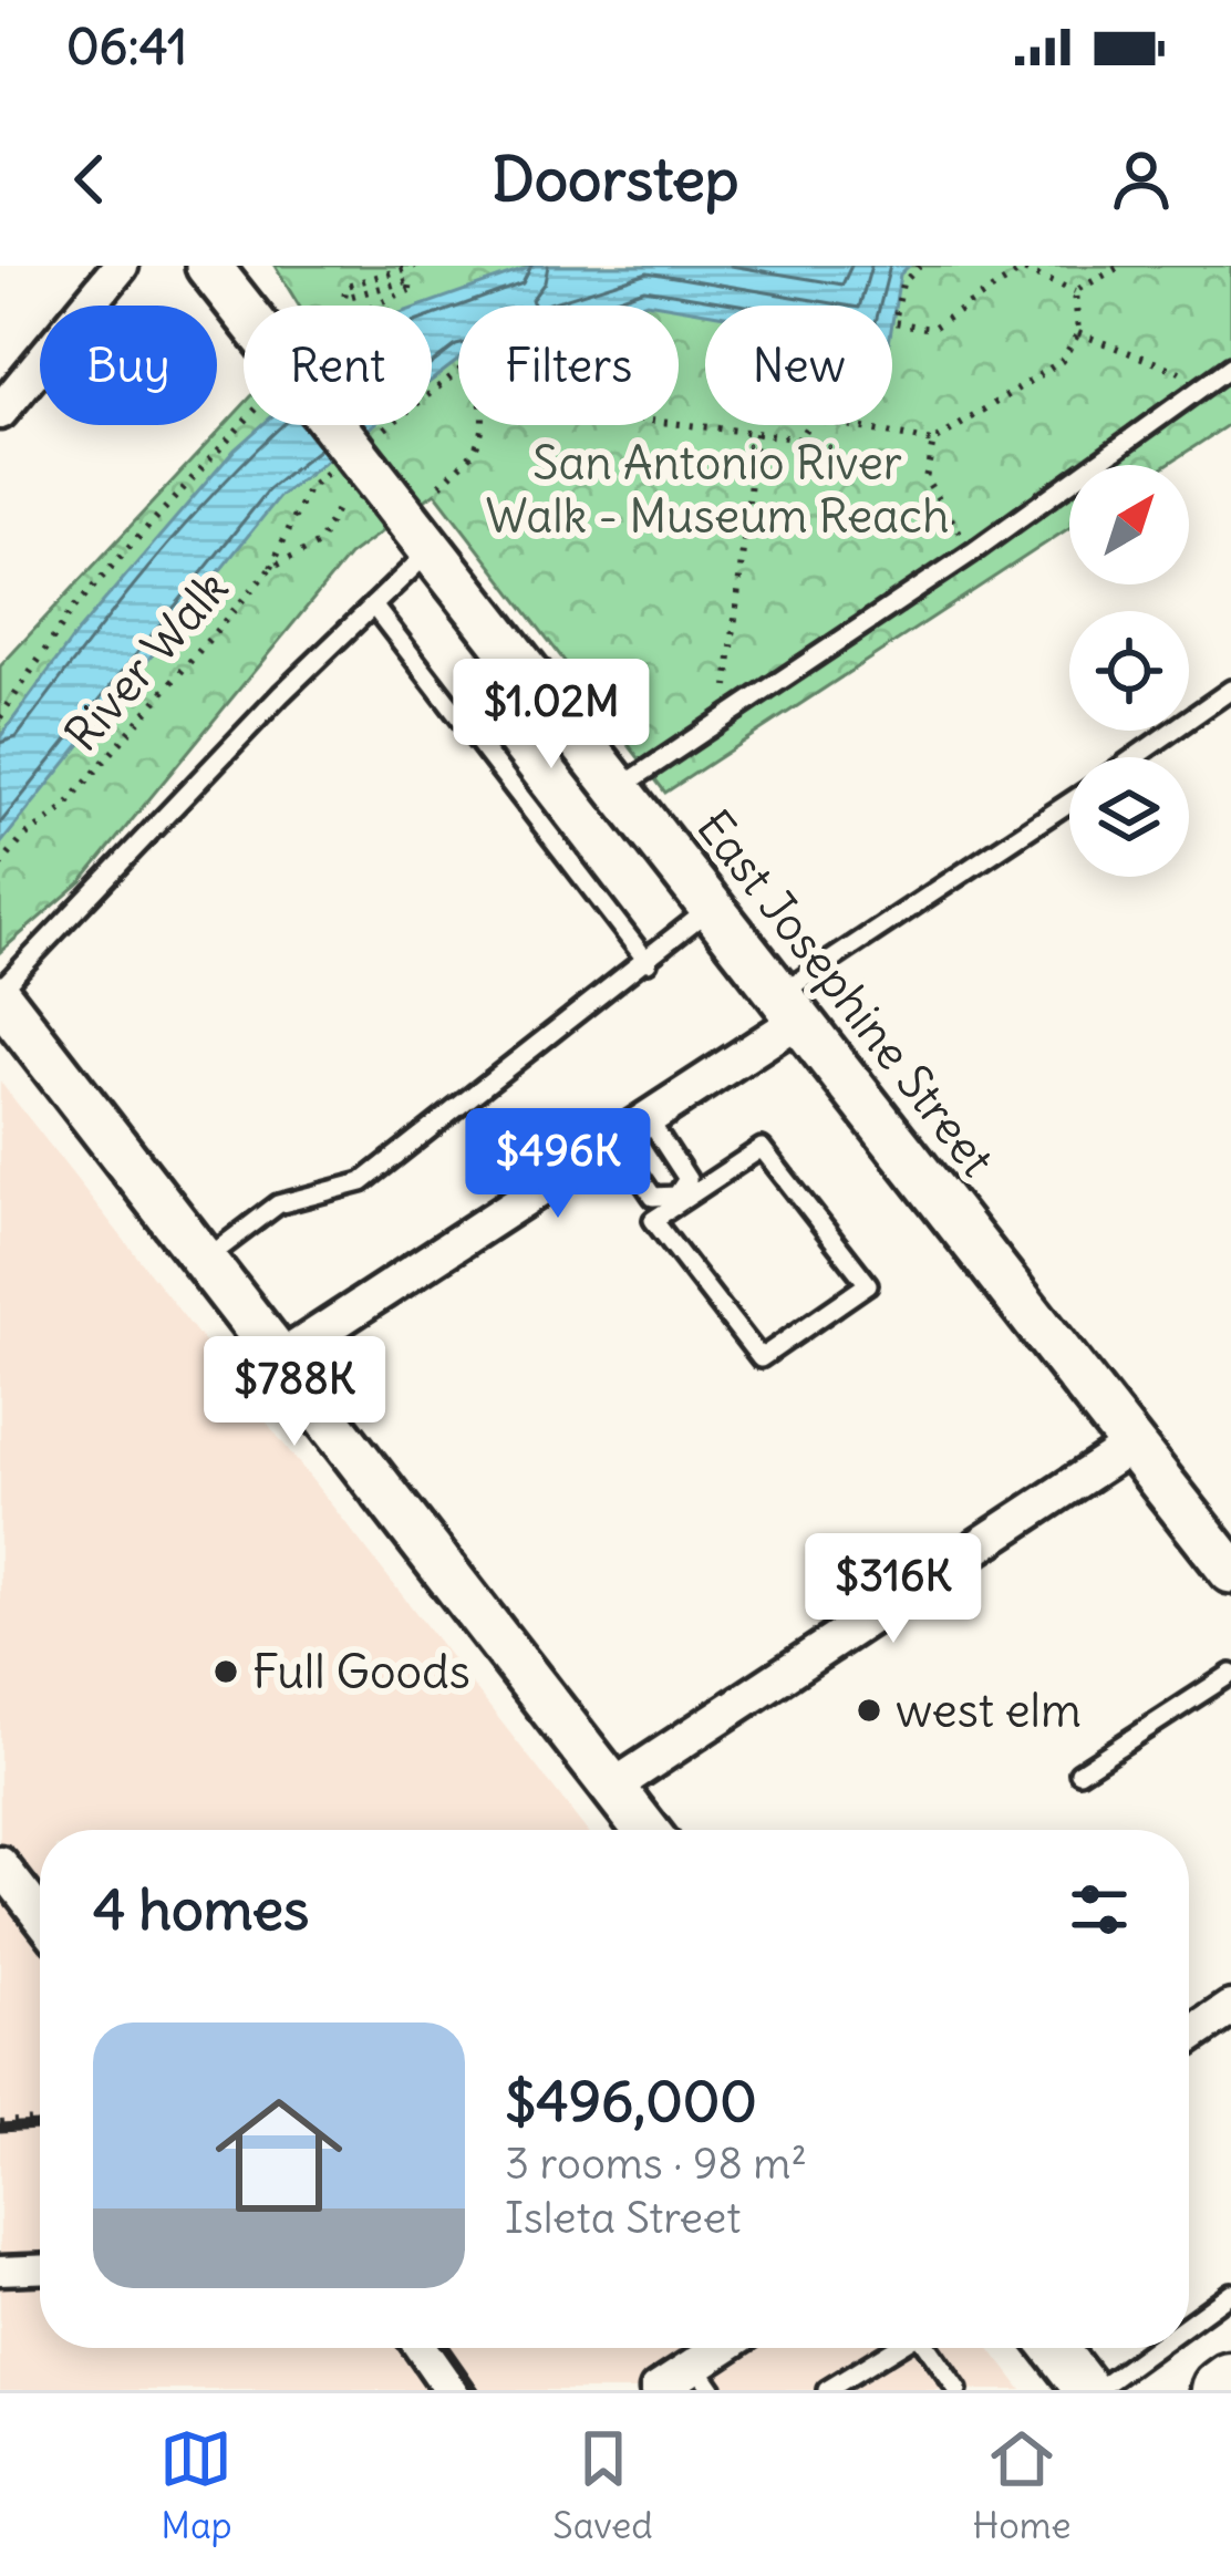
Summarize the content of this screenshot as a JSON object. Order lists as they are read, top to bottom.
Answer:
{
  "streets": {
    "street": ["East Josephine Street"],
    "path": ["River Walk"]
  },
  "crossings": [
    ["River Walk", "East Josephine Street"]
  ],
  "parks": ["San Antonio River Walk - Museum Reach"],
  "places": ["Full Goods", "west elm"],
  "north": "top right",
  "page": {
    "status": "06:41",
    "header": "Doorstep",
    "chip": [
      "Buy",
      "Rent",
      "Filters",
      "New"
    ],
    "price": [
      "$1.02M",
      "$496K",
      "$788K",
      "$316K"
    ],
    "heading": "4 homes",
    "list": [
      {
        "name": "$496,000",
        "note": "3 rooms · 98 m² · Isleta Street"
      }
    ],
    "tabs": ["Map", "Saved", "Home"]
  }
}
